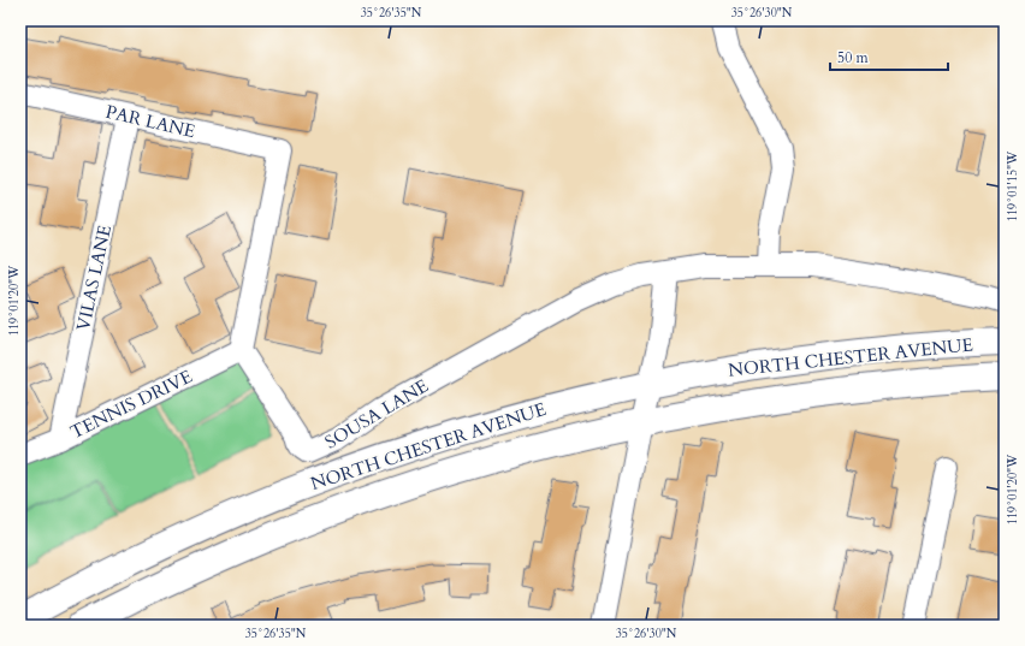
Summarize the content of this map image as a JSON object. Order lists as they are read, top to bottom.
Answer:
{
  "streets": {
    "main road": ["NORTH CHESTER AVENUE"],
    "street": [
      "PAR LANE",
      "VILAS LANE",
      "TENNIS DRIVE",
      "SOUSA LANE"
    ]
  },
  "crossings": [
    ["PAR LANE", "VILAS LANE"],
    ["PAR LANE", "TENNIS DRIVE"],
    ["PAR LANE", "SOUSA LANE"],
    ["VILAS LANE", "TENNIS DRIVE"],
    ["TENNIS DRIVE", "SOUSA LANE"]
  ],
  "scale_bar": "50 m",
  "coordinates": [
    "35°26'35\"N",
    "35°26'30\"N",
    "119°01'15\"W",
    "119°01'20\"W"
  ]
}
